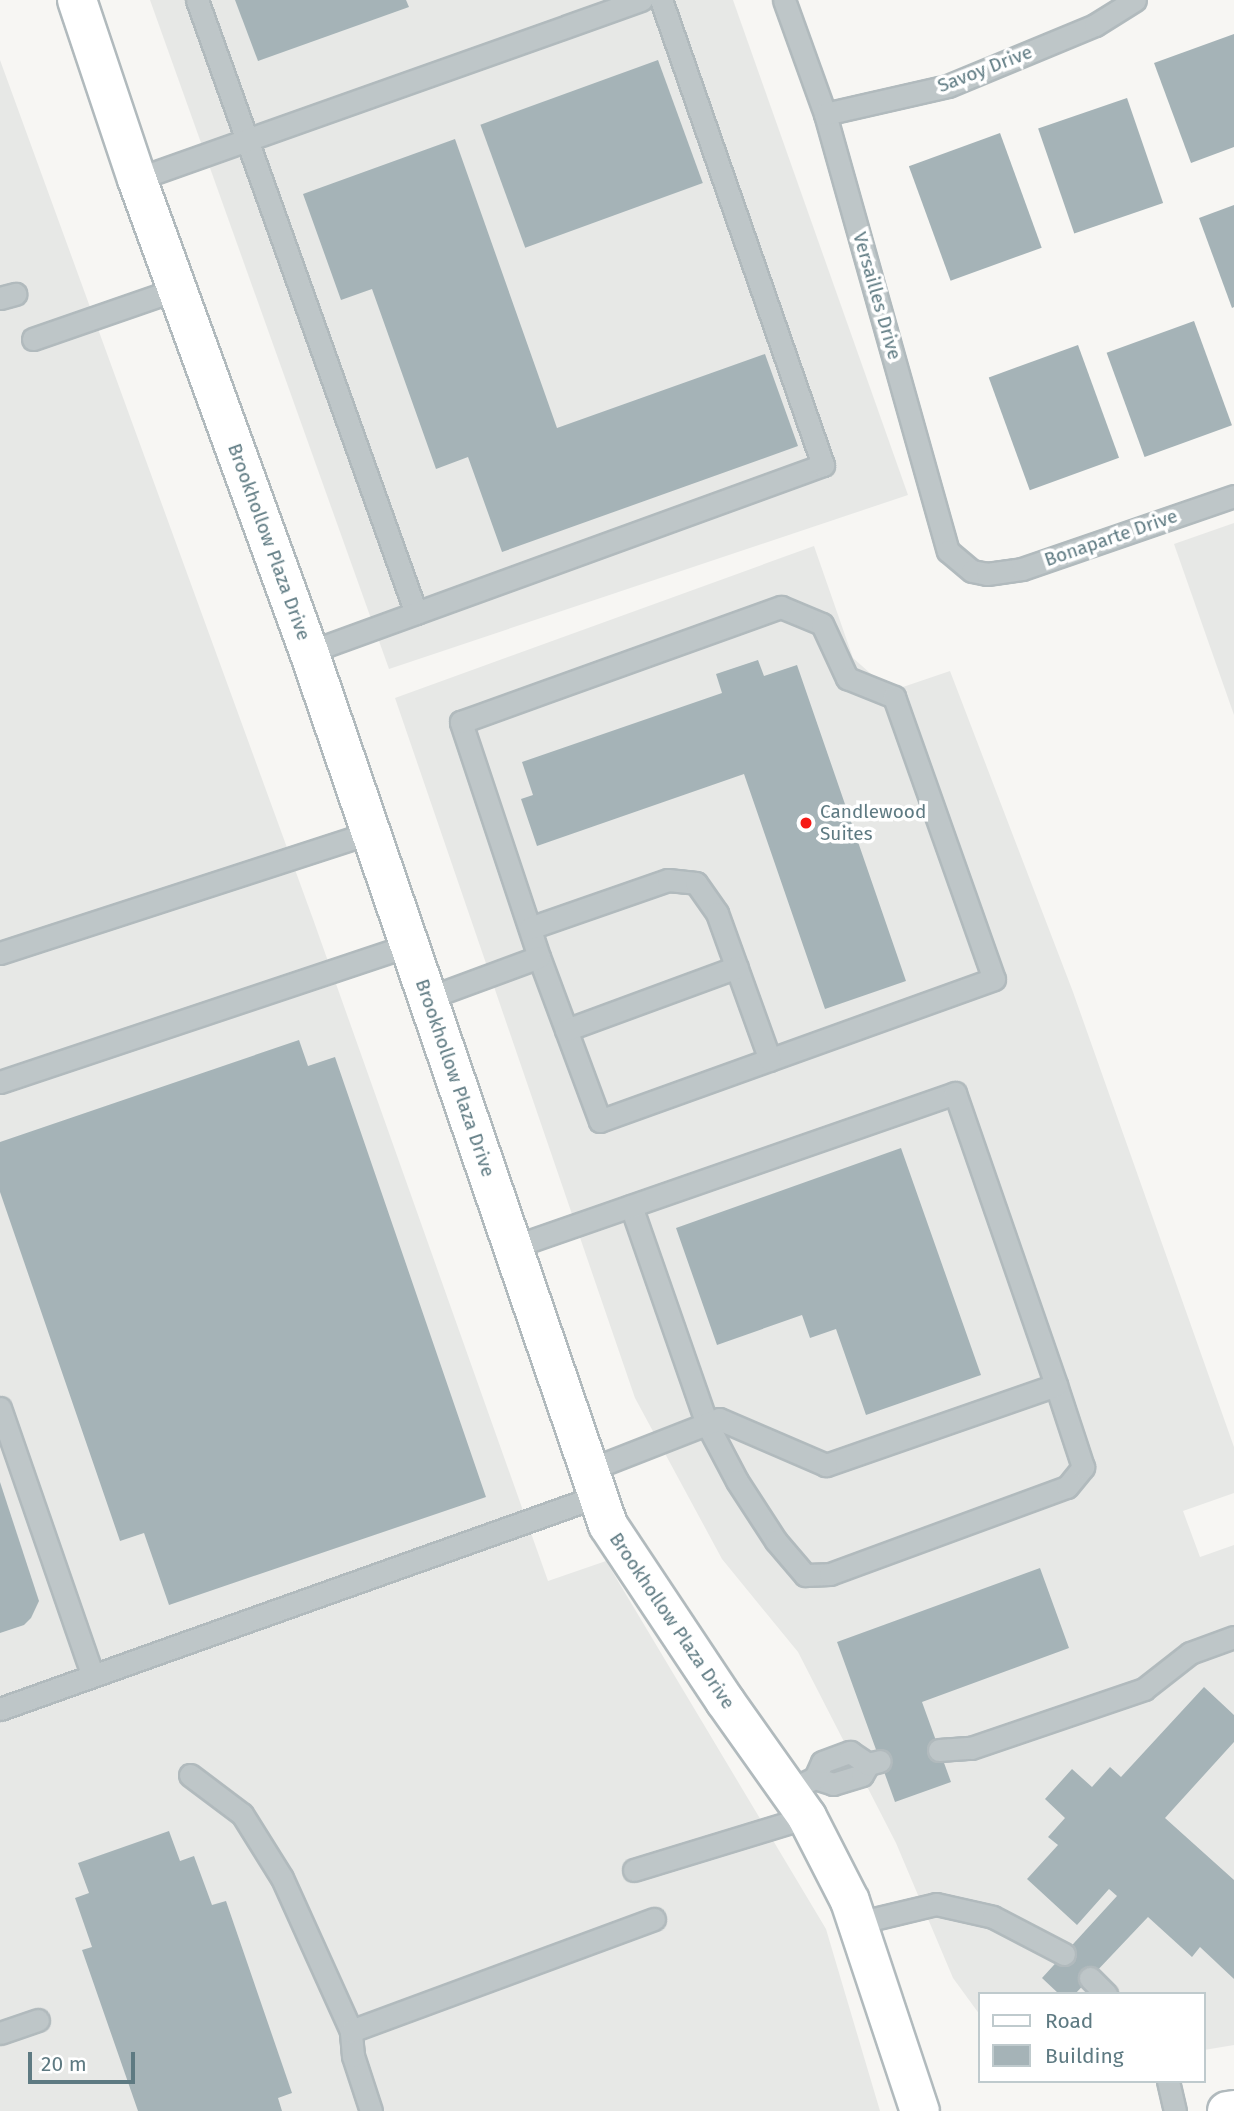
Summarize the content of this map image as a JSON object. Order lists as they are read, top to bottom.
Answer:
{
  "streets": {
    "street": ["Brookhollow Plaza Drive"],
    "lane": ["Savoy Drive", "Versailles Drive", "Bonaparte Drive"]
  },
  "crossings": [
    ["Savoy Drive", "Versailles Drive"],
    ["Versailles Drive", "Bonaparte Drive"]
  ],
  "places": ["Candlewood Suites"],
  "legend": ["Road", "Building"],
  "scale_bar": "20 m"
}
